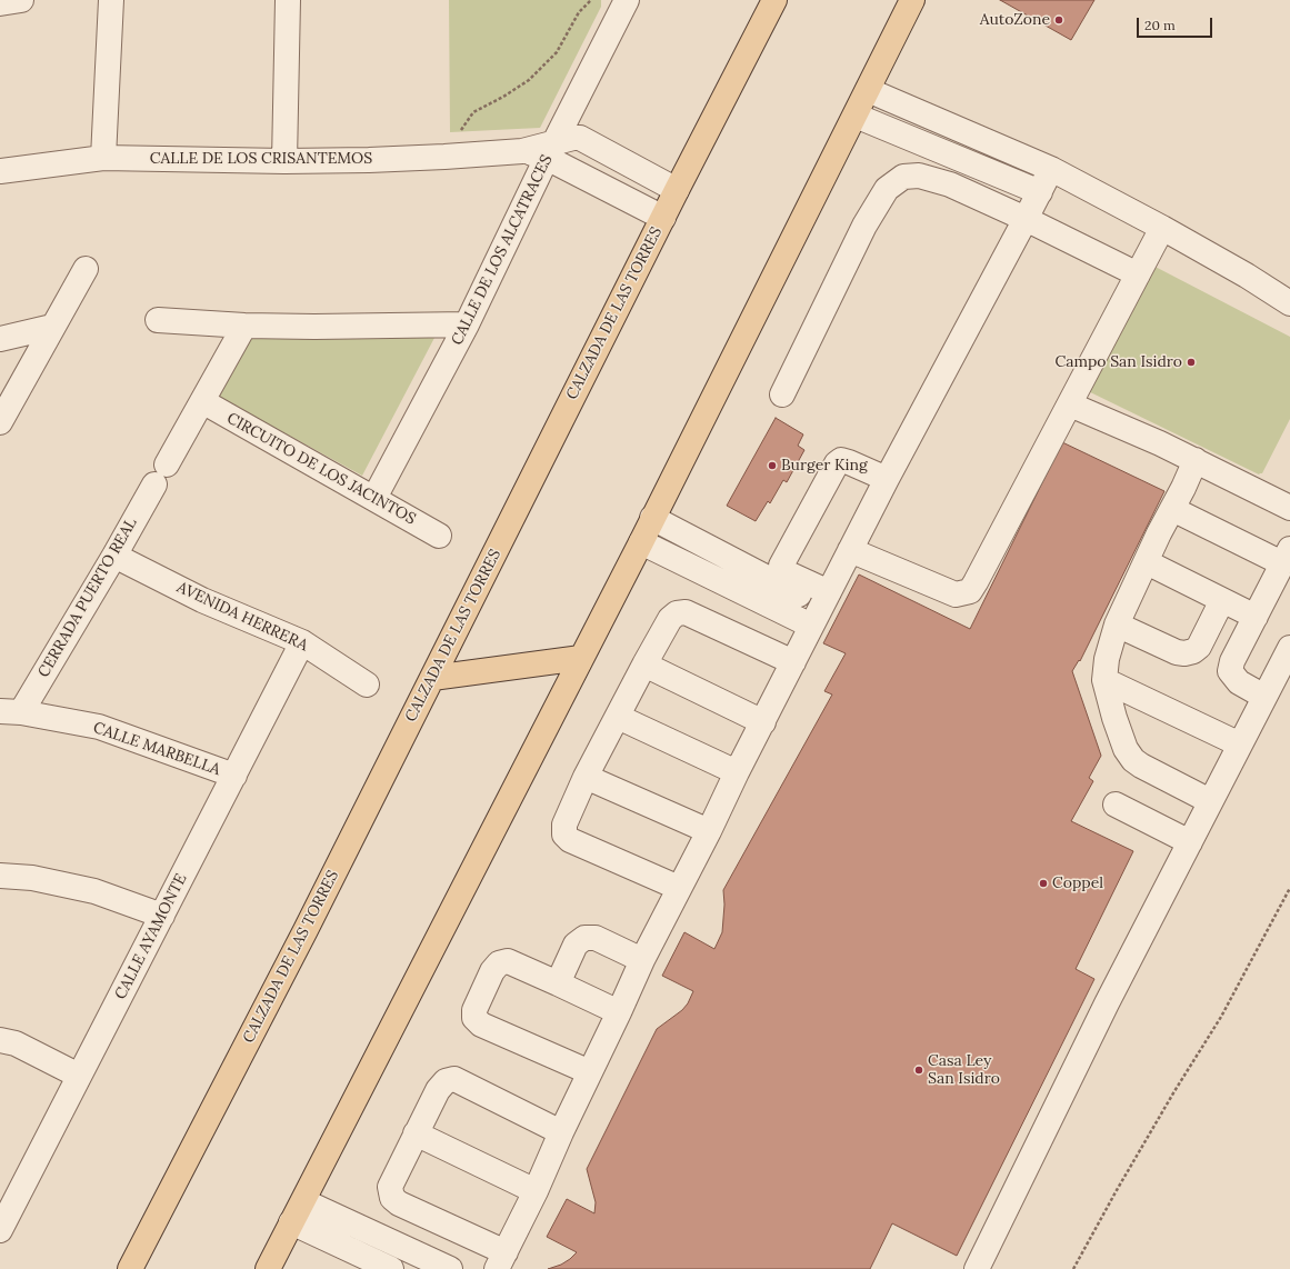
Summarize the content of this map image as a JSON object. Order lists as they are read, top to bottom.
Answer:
{
  "streets": {
    "main road": ["CALZADA DE LAS TORRES"],
    "street": [
      "CALLE DE LOS CRISANTEMOS",
      "CALLE DE LOS ALCATRACES",
      "CIRCUITO DE LOS JACINTOS",
      "CERRADA PUERTO REAL",
      "AVENIDA HERRERA",
      "CALLE MARBELLA",
      "CALLE AYAMONTE"
    ]
  },
  "crossings": [
    ["CALLE DE LOS CRISANTEMOS", "CALLE DE LOS ALCATRACES"],
    ["CALLE DE LOS CRISANTEMOS", "CALZADA DE LAS TORRES"],
    ["CALLE DE LOS ALCATRACES", "CIRCUITO DE LOS JACINTOS"],
    ["CIRCUITO DE LOS JACINTOS", "CERRADA PUERTO REAL"],
    ["CERRADA PUERTO REAL", "AVENIDA HERRERA"],
    ["CERRADA PUERTO REAL", "CALLE MARBELLA"],
    ["AVENIDA HERRERA", "CALLE AYAMONTE"],
    ["CALLE MARBELLA", "CALLE AYAMONTE"]
  ],
  "places": [
    "AutoZone",
    "Campo San Isidro",
    "Burger King",
    "Coppel",
    "Casa Ley San Isidro"
  ],
  "scale_bar": "20 m"
}
